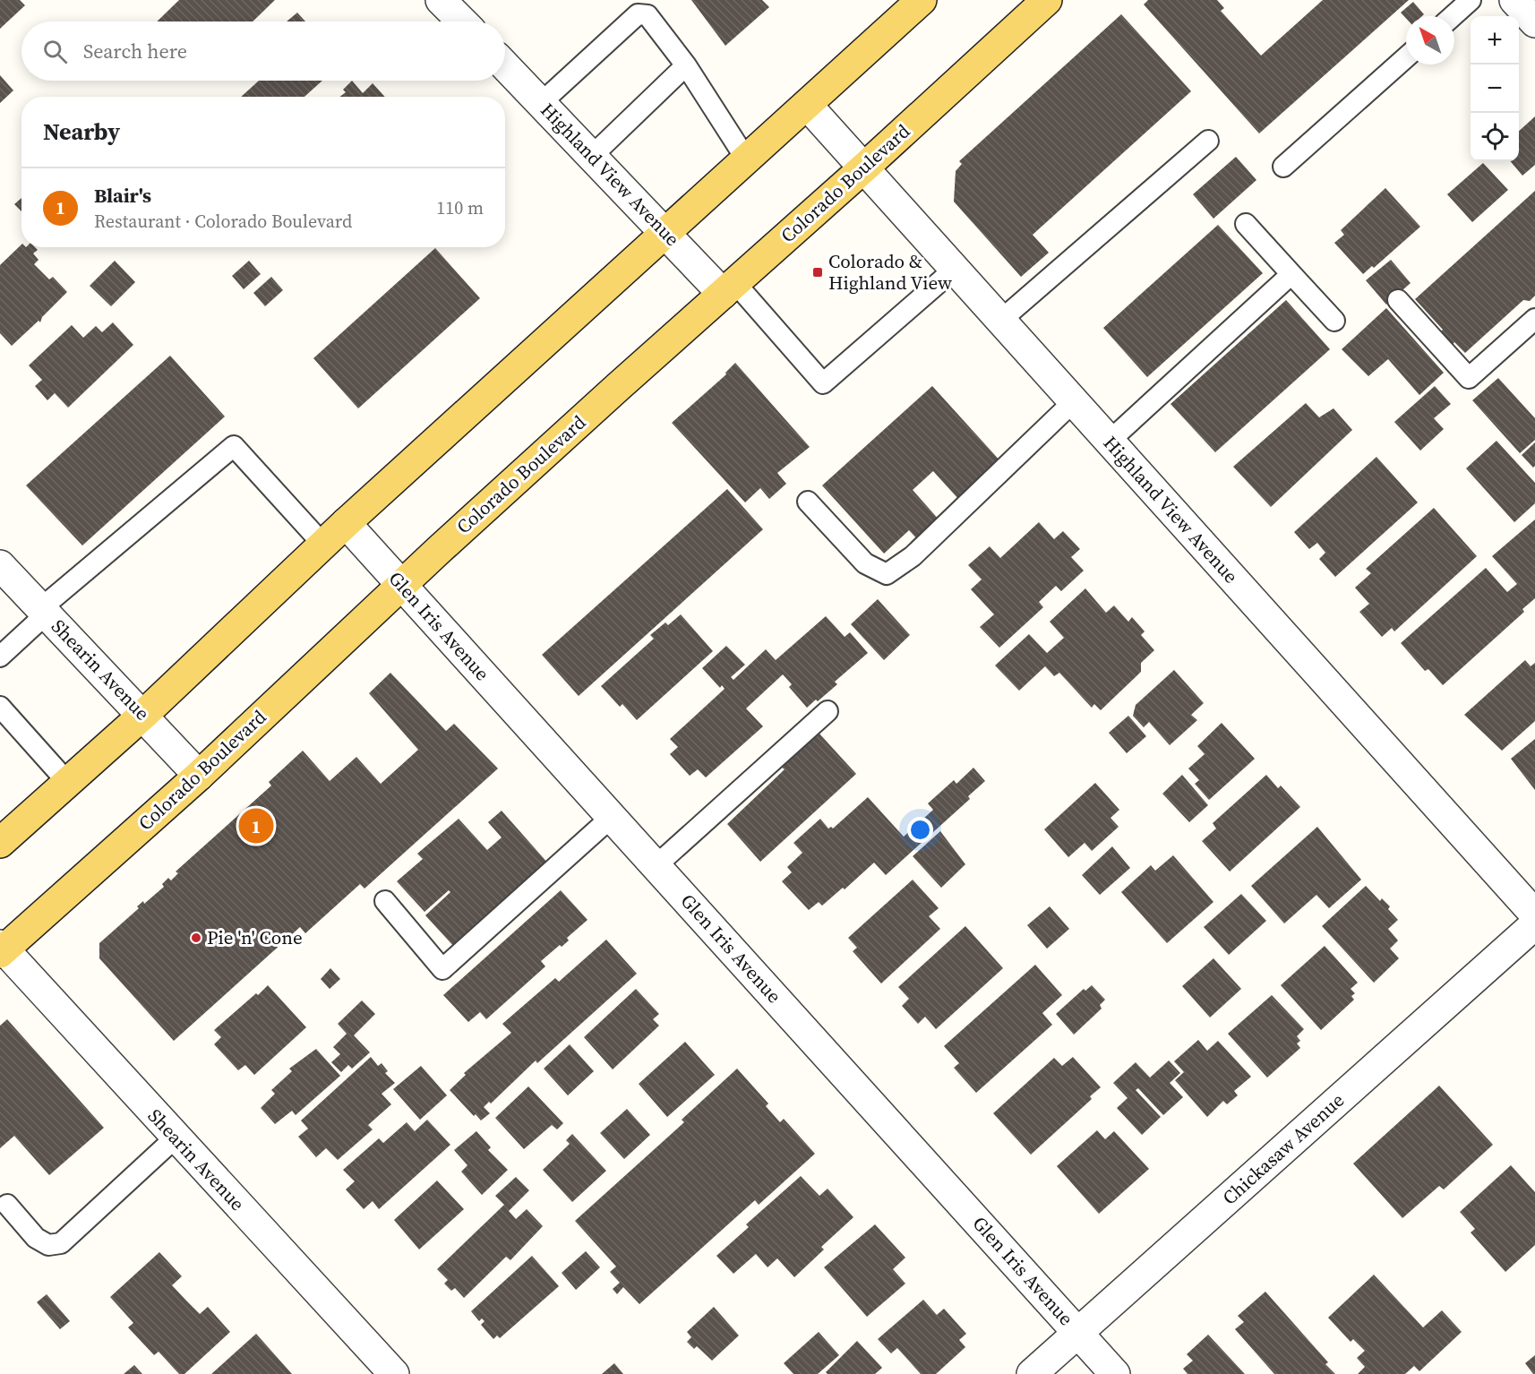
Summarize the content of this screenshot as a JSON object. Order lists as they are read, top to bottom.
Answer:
{
  "streets": {
    "main road": ["Colorado Boulevard"],
    "street": [
      "Highland View Avenue",
      "Glen Iris Avenue",
      "Shearin Avenue",
      "Chickasaw Avenue"
    ]
  },
  "crossings": [
    ["Highland View Avenue", "Colorado Boulevard"],
    ["Colorado Boulevard", "Glen Iris Avenue"],
    ["Colorado Boulevard", "Shearin Avenue"],
    ["Glen Iris Avenue", "Chickasaw Avenue"]
  ],
  "places": {
    "transit": ["Colorado & Highland View"],
    "other": ["Pie 'n' Cone"]
  },
  "north": "top left",
  "page": {
    "map_buttons": ["+", "−"],
    "search": "Search here",
    "heading": "Nearby",
    "list": [
      {
        "mark": "1",
        "name": "Blair's",
        "note": "Restaurant · Colorado Boulevard",
        "value": "110 m"
      }
    ],
    "pins": "1"
  }
}
